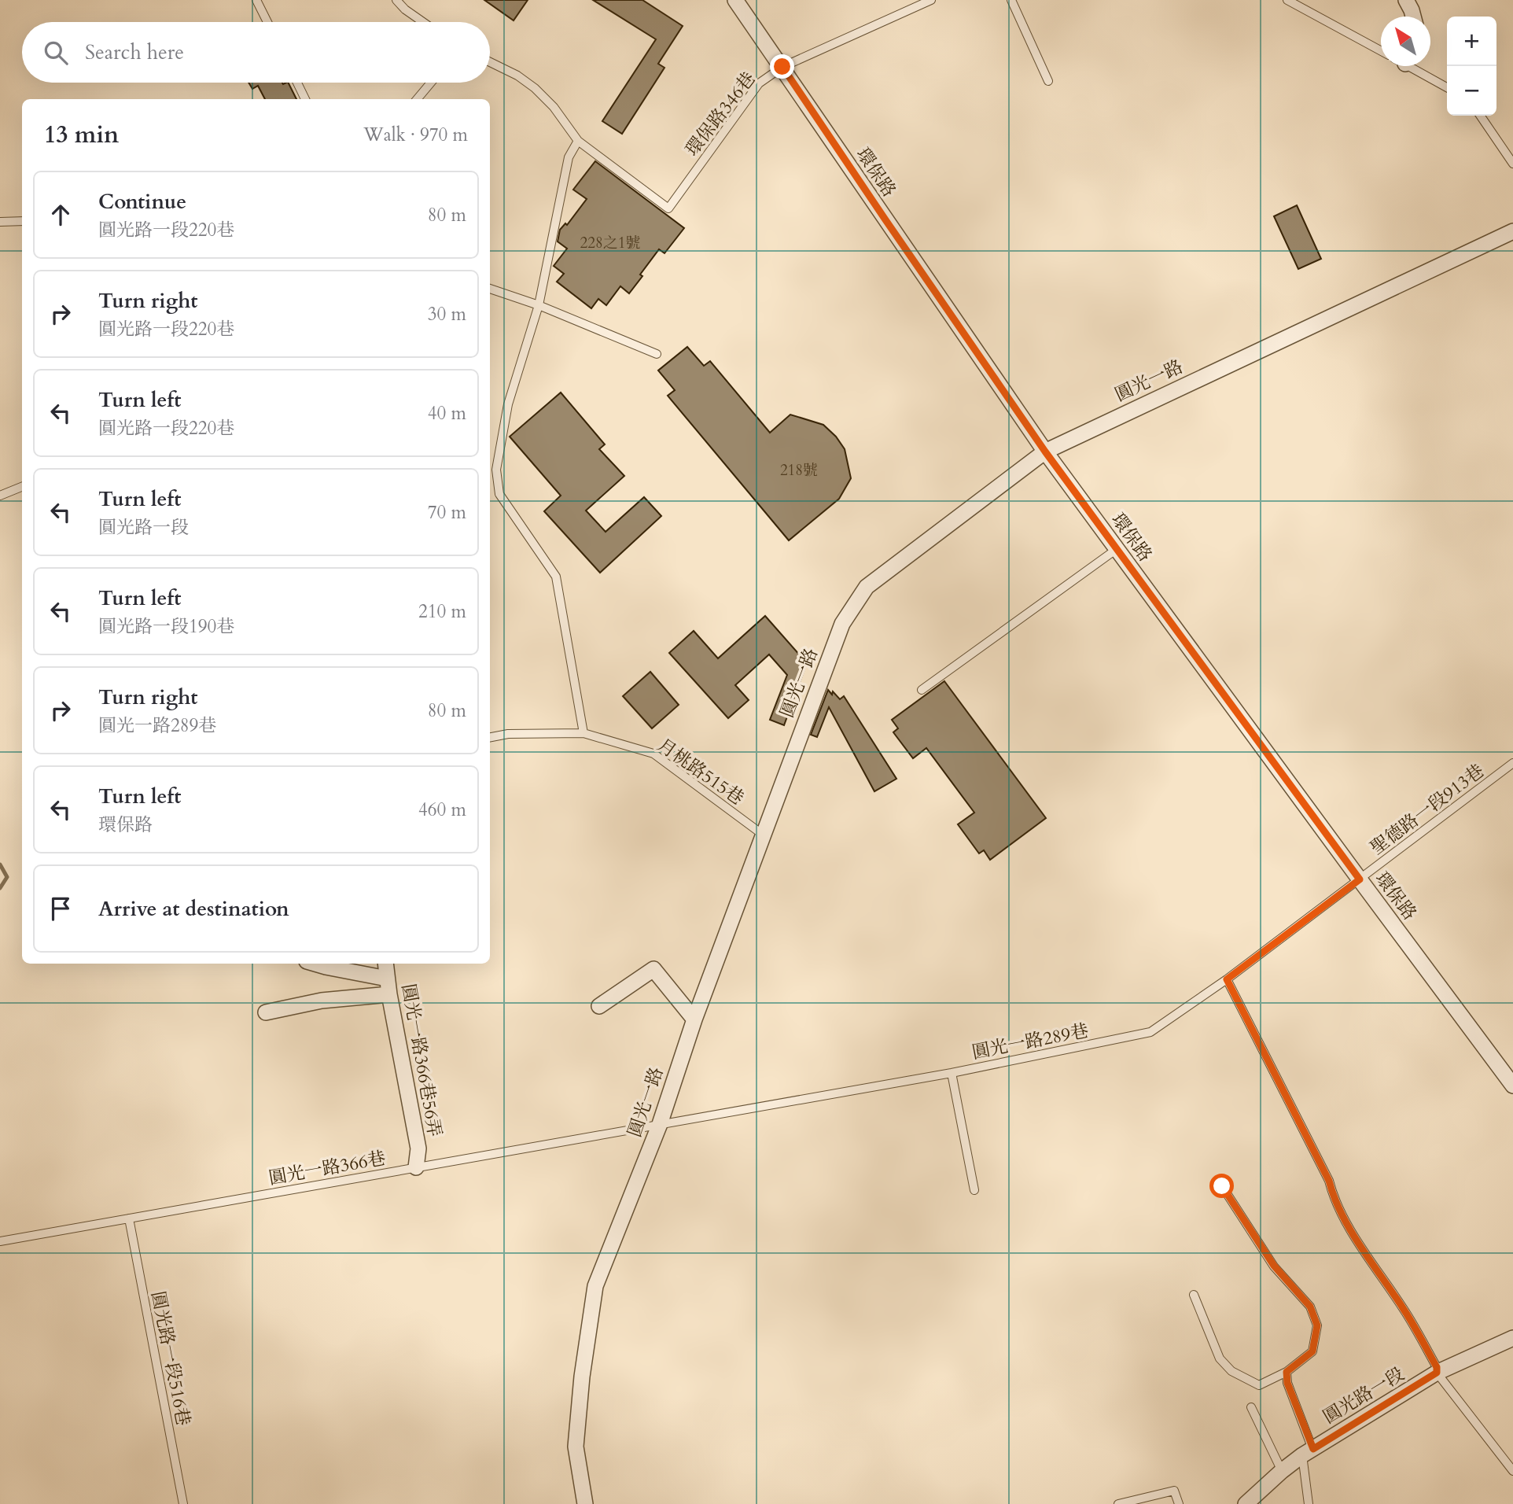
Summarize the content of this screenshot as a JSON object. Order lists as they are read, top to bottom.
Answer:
{
  "streets": {
    "street": [
      "環保路",
      "圓光一路",
      "圓光一路366巷56弄",
      "圓光路一段"
    ],
    "lane": [
      "環保路346巷",
      "月桃路515巷",
      "聖德路一段913巷",
      "圓光一路289巷",
      "圓光一路366巷",
      "圓光路一段516巷"
    ]
  },
  "crossings": [
    ["環保路346巷", "環保路"],
    ["環保路", "圓光一路"],
    ["環保路", "聖德路一段913巷"],
    ["環保路", "圓光一路289巷"],
    ["圓光一路", "月桃路515巷"],
    ["圓光一路", "圓光一路289巷"],
    ["圓光一路", "圓光一路366巷"],
    ["聖德路一段913巷", "圓光一路289巷"],
    ["圓光一路289巷", "圓光一路366巷"],
    ["圓光一路366巷56弄", "圓光一路366巷"],
    ["圓光一路366巷", "圓光路一段516巷"]
  ],
  "house_numbers": ["228之1號", "218號"],
  "north": "top left",
  "page": {
    "map_buttons": ["+", "−"],
    "search": "Search here",
    "heading": ["13 min", "Walk · 970 m"],
    "list": [
      ["Continue", "圓光路一段220巷", "80 m"],
      ["Turn right", "圓光路一段220巷", "30 m"],
      ["Turn left", "圓光路一段220巷", "40 m"],
      ["Turn left", "圓光路一段", "70 m"],
      ["Turn left", "圓光路一段190巷", "210 m"],
      ["Turn right", "圓光一路289巷", "80 m"],
      ["Turn left", "環保路", "460 m"],
      "Arrive at destination"
    ]
  }
}
